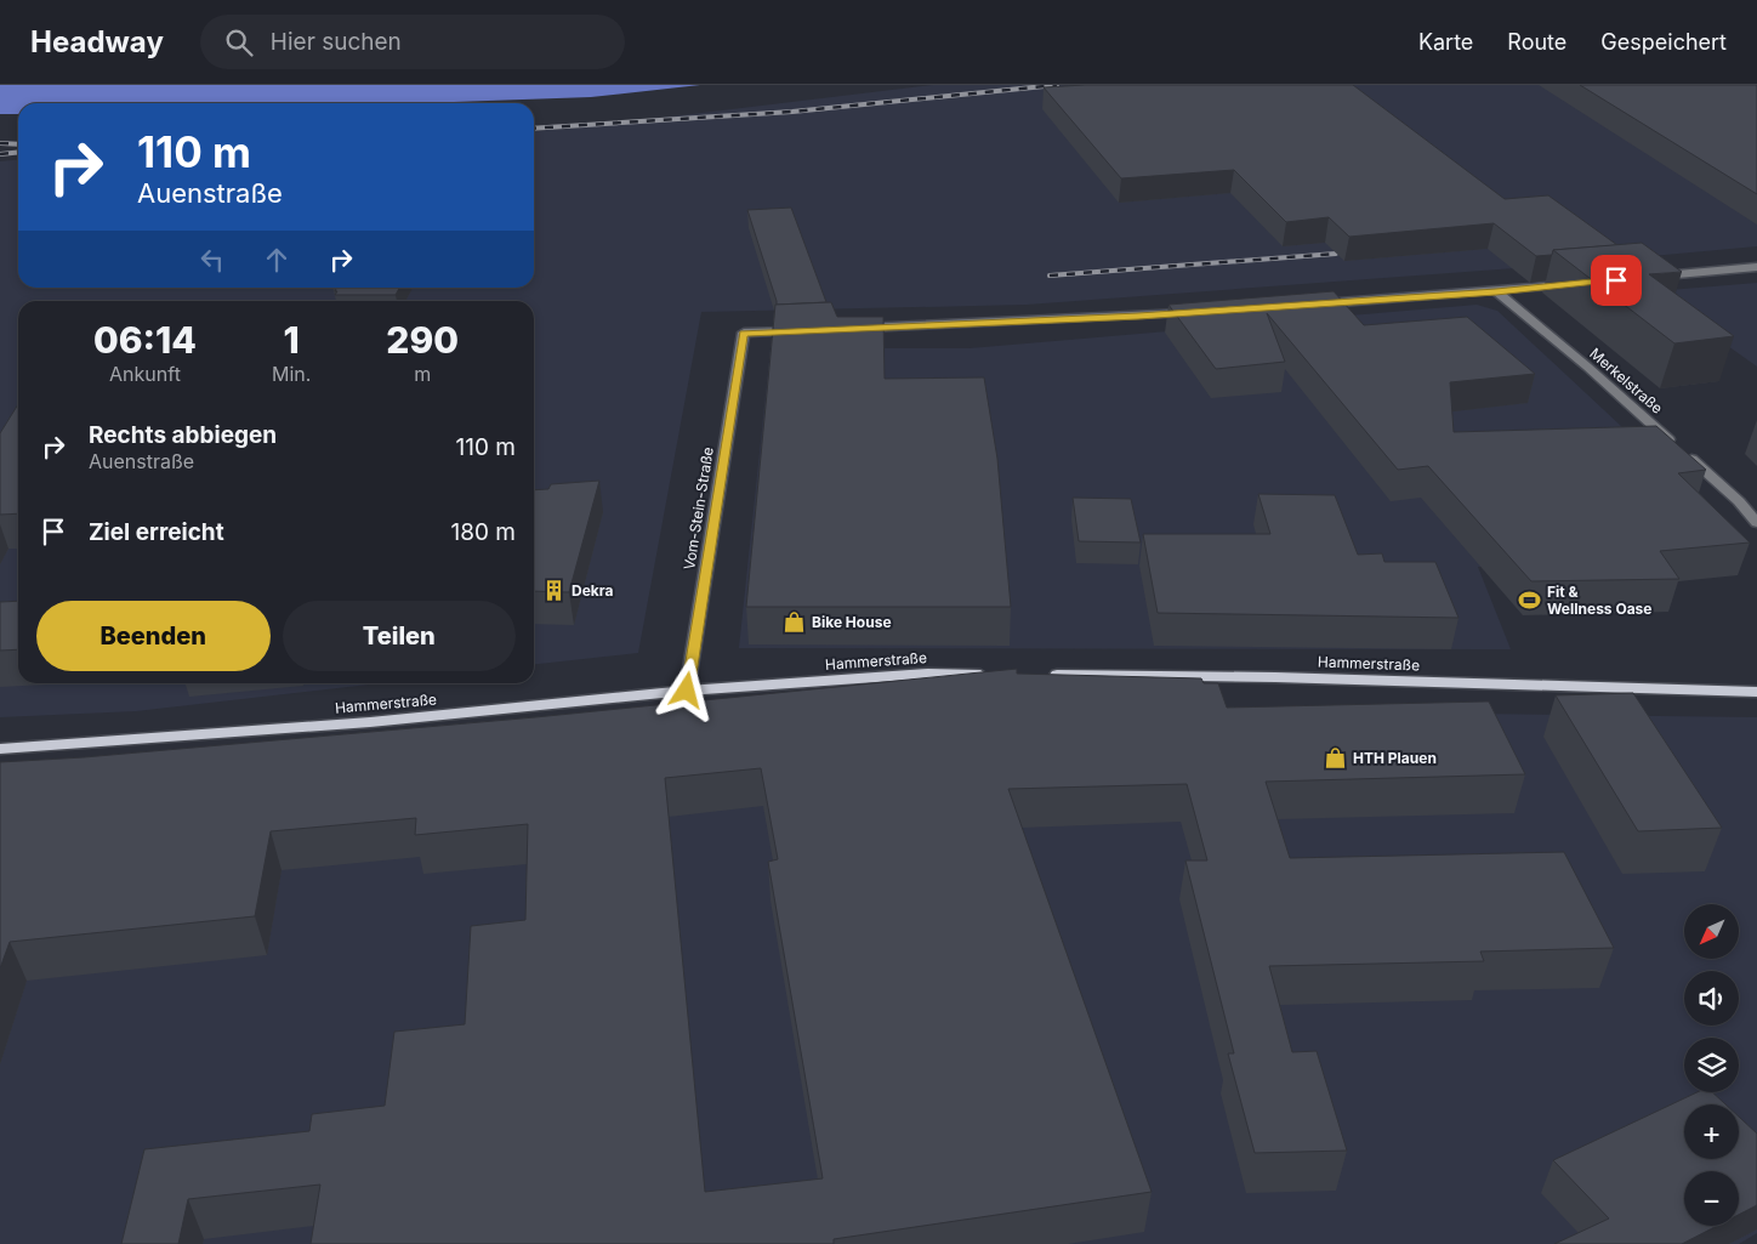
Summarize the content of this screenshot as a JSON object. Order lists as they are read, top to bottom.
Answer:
{
  "streets": {
    "main road": ["Hammerstraße"],
    "street": ["Merkelstraße", "Vom-Stein-Straße"]
  },
  "crossings": [
    ["Vom-Stein-Straße", "Hammerstraße"]
  ],
  "places": {
    "building": ["Dekra"],
    "sports": ["Fit & Wellness Oase"],
    "shop": ["Bike House", "HTH Plauen"]
  },
  "north": "bottom left",
  "page": {
    "header": "Headway",
    "search": "Hier suchen",
    "nav": ["Karte", "Route", "Gespeichert"],
    "turn": ["110 m", "Auenstraße"],
    "eta": [
      "06:14",
      "Ankunft",
      "1",
      "Min.",
      "290",
      "m"
    ],
    "list": [
      {
        "name": "Rechts abbiegen",
        "note": "Auenstraße",
        "value": "110 m"
      },
      {
        "name": "Ziel erreicht",
        "value": "180 m"
      }
    ],
    "buttons": ["Beenden", "Teilen"],
    "map_buttons": ["+", "−"]
  }
}
